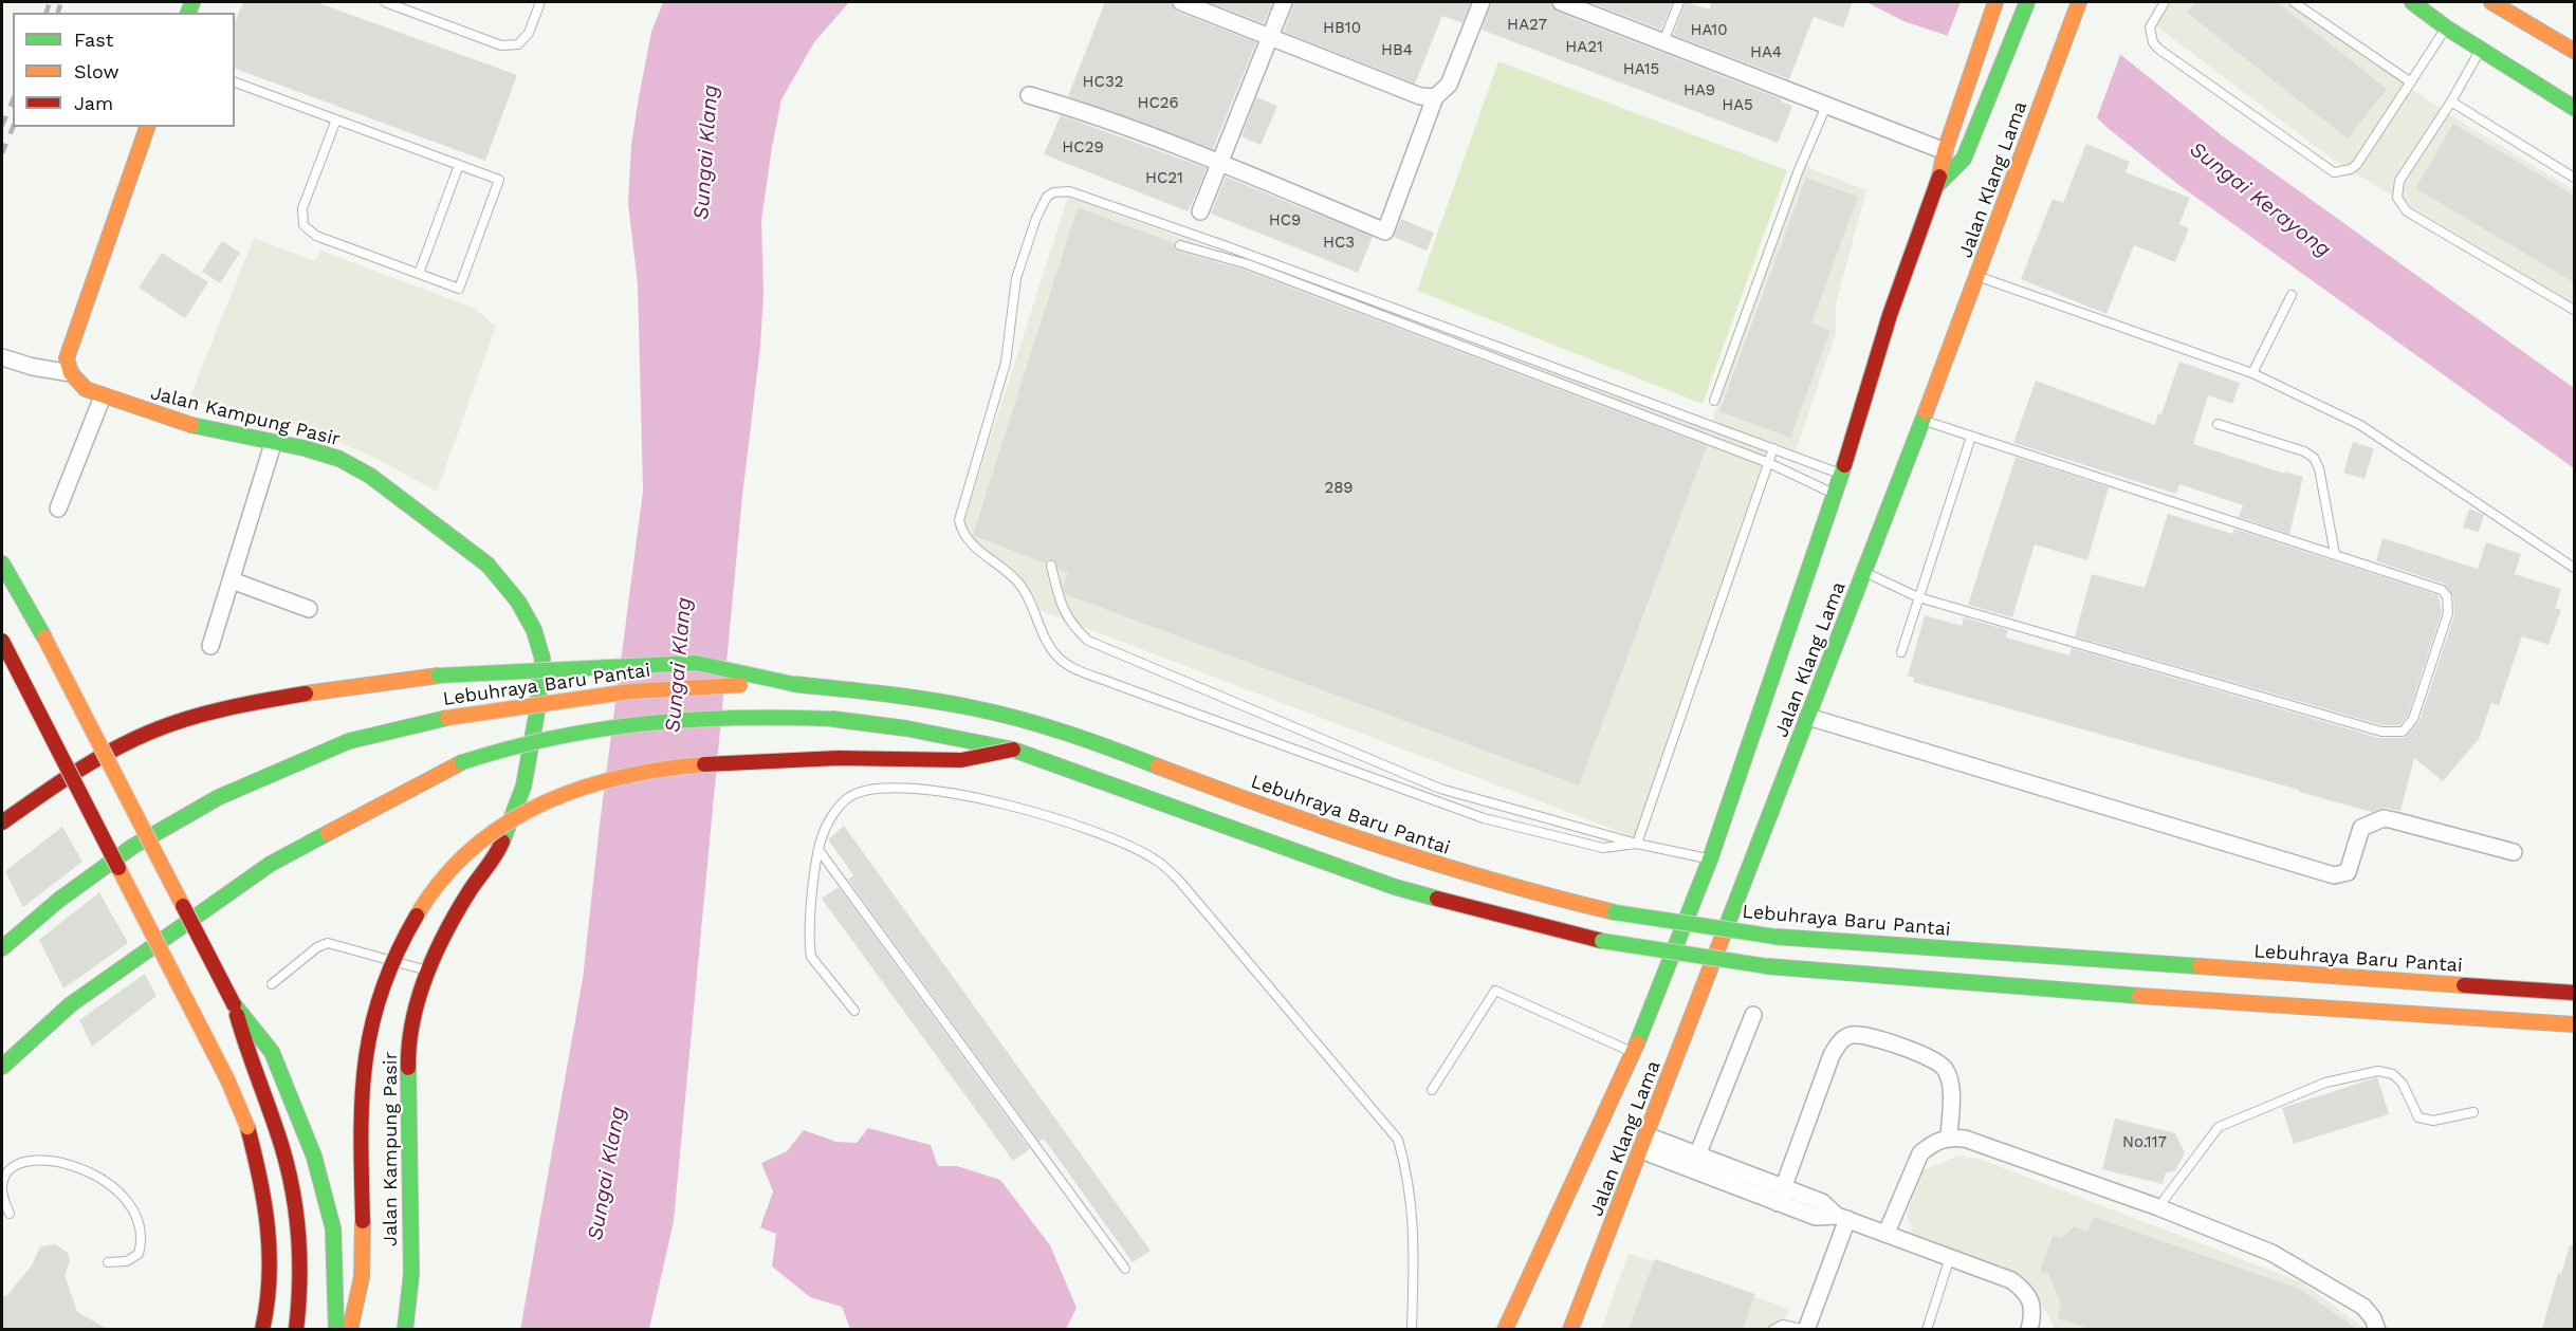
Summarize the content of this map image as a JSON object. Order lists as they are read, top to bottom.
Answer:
{
  "streets": {
    "main road": ["Jalan Klang Lama", "Jalan Kampung Pasir", "Lebuhraya Baru Pantai"]
  },
  "water": ["Sungai Klang", "Sungai Kerayong"],
  "house_numbers": [
    "HA27",
    "HB10",
    "HA10",
    "HA21",
    "HB4",
    "HA4",
    "HA15",
    "HC32",
    "HA9",
    "HC26",
    "HA5",
    "HC29",
    "HC21",
    "HC9",
    "HC3",
    "289",
    "No.117"
  ],
  "legend": ["Fast", "Slow", "Jam"]
}
